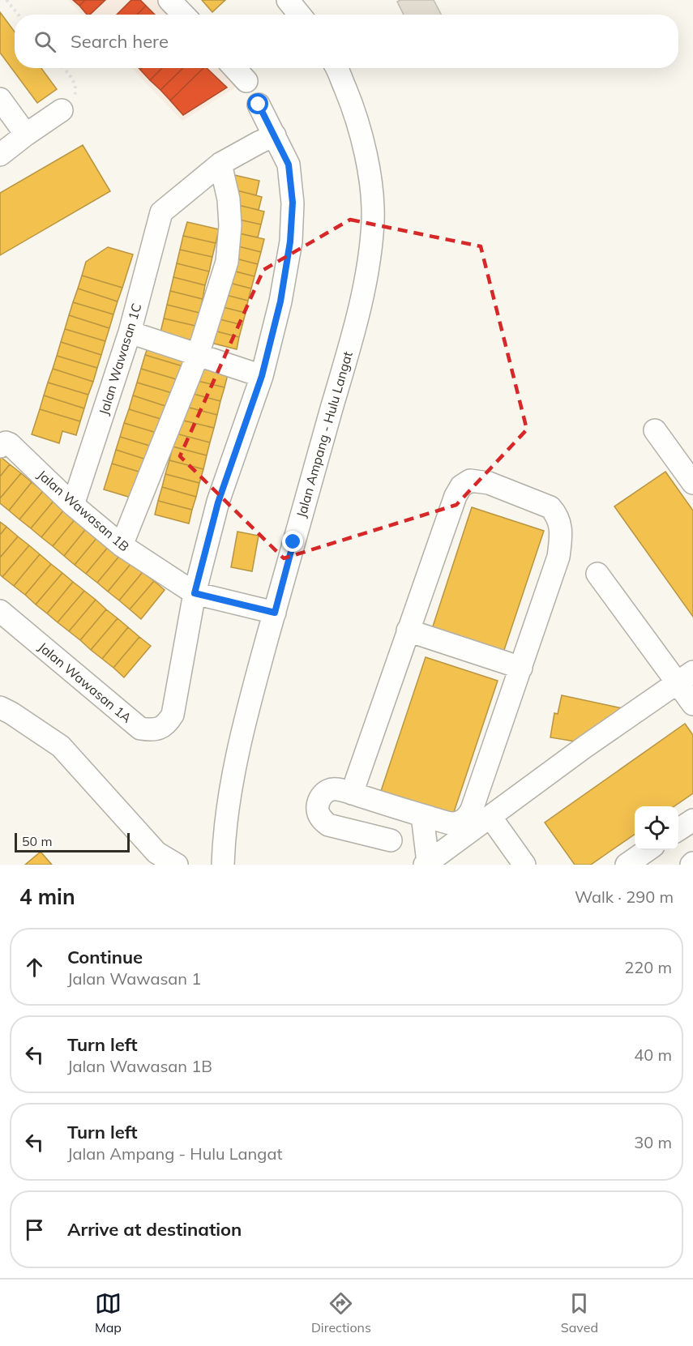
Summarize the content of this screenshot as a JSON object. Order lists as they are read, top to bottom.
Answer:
{
  "streets": {
    "street": [
      "Jalan Wawasan 1C",
      "Jalan Ampang - Hulu Langat",
      "Jalan Wawasan 1B",
      "Jalan Wawasan 1A"
    ]
  },
  "crossings": [
    ["Jalan Wawasan 1C", "Jalan Wawasan 1B"],
    ["Jalan Ampang - Hulu Langat", "Jalan Wawasan 1B"],
    ["Jalan Wawasan 1B", "Jalan Wawasan 1A"]
  ],
  "scale_bar": "50 m",
  "page": {
    "search": "Search here",
    "scale": "50 m",
    "heading": ["4 min", "Walk · 290 m"],
    "list": [
      ["Continue", "Jalan Wawasan 1", "220 m"],
      ["Turn left", "Jalan Wawasan 1B", "40 m"],
      ["Turn left", "Jalan Ampang - Hulu Langat", "30 m"],
      "Arrive at destination"
    ],
    "nav": ["Map", "Directions", "Saved"]
  }
}
